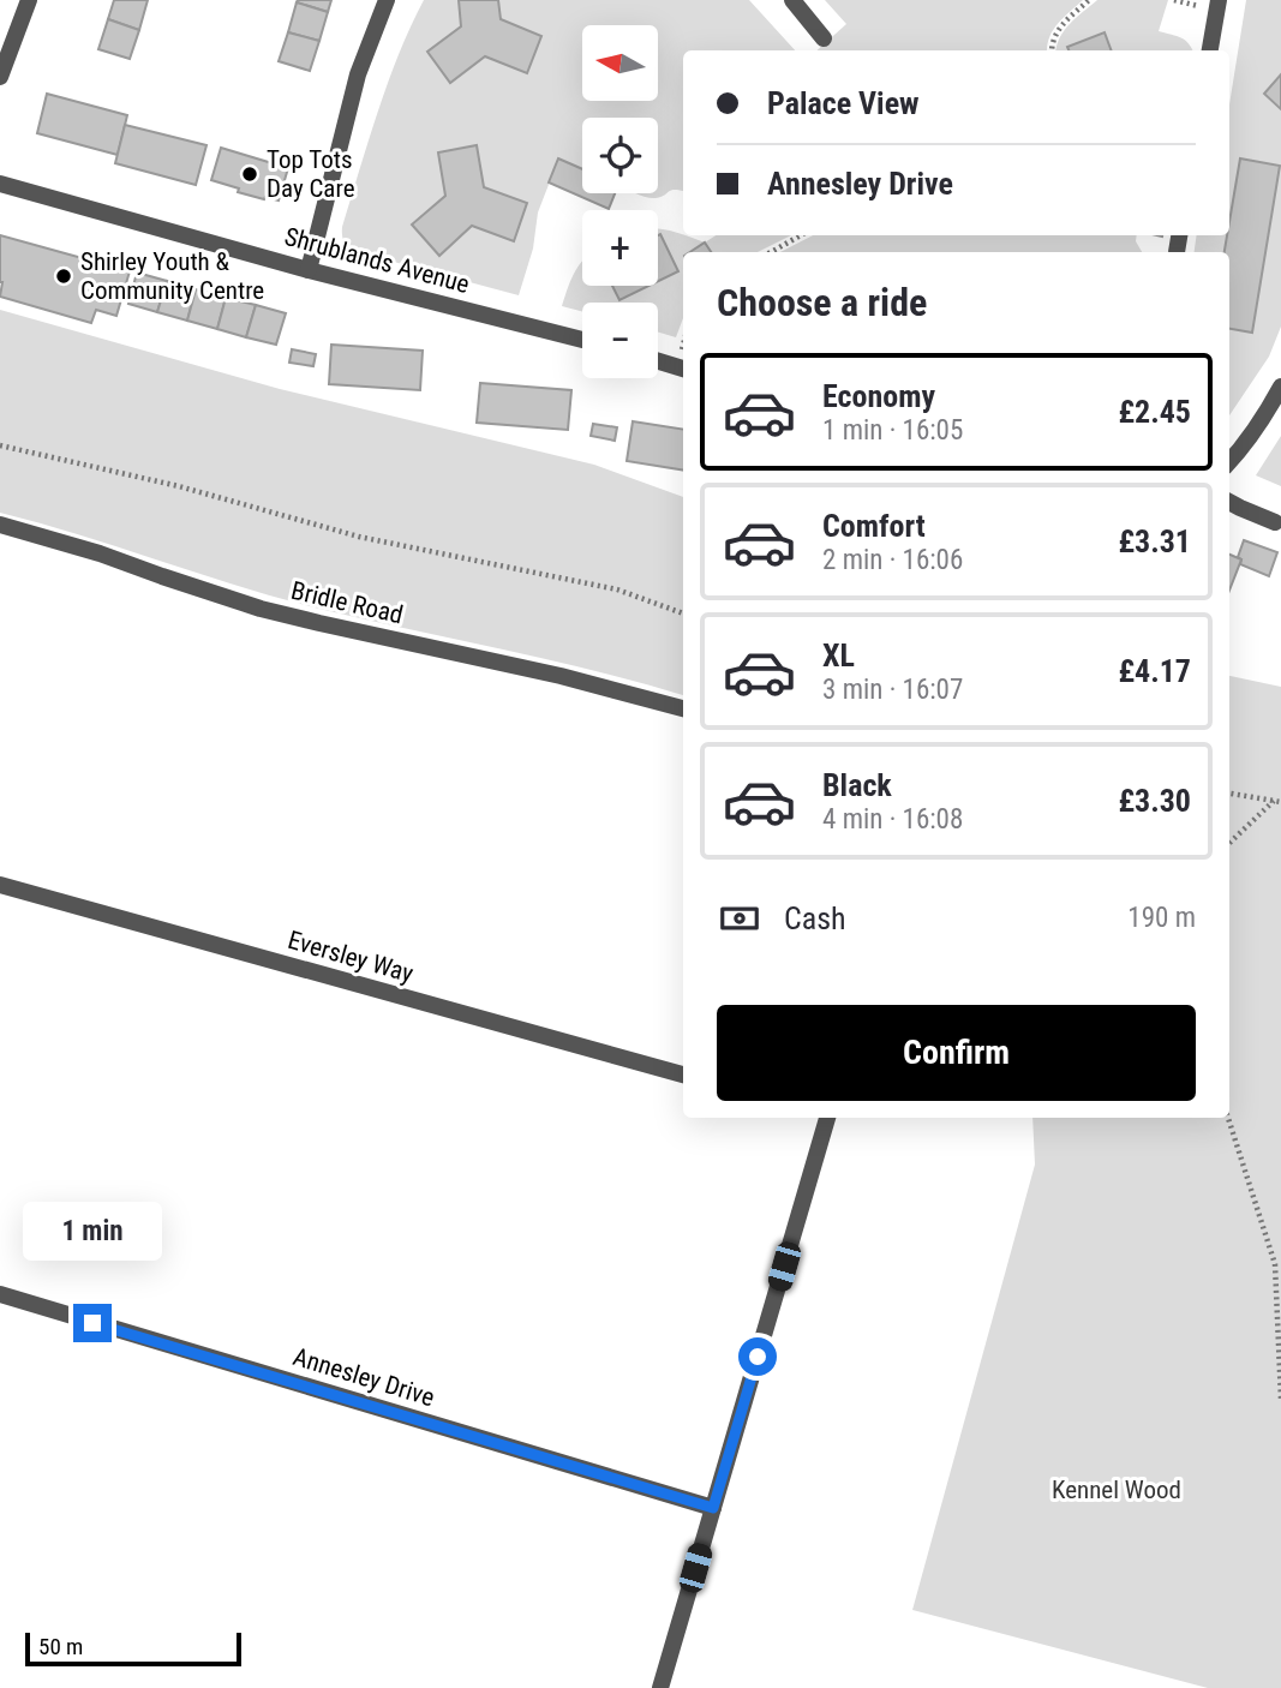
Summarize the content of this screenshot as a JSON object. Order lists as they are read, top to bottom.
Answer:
{
  "streets": {
    "street": [
      "Shrublands Avenue",
      "Bridle Road",
      "Eversley Way",
      "Annesley Drive"
    ]
  },
  "parks": ["Kennel Wood"],
  "places": ["Top Tots Day Care", "Shirley Youth & Community Centre"],
  "scale_bar": "50 m",
  "north": "left",
  "page": {
    "map_buttons": ["+", "−"],
    "banner": ["Palace View", "Annesley Drive"],
    "heading": "Choose a ride",
    "list": [
      {
        "name": "Economy",
        "note": "1 min · 16:05",
        "value": "£2.45"
      },
      {
        "name": "Comfort",
        "note": "2 min · 16:06",
        "value": "£3.31"
      },
      {
        "name": "XL",
        "note": "3 min · 16:07",
        "value": "£4.17"
      },
      {
        "name": "Black",
        "note": "4 min · 16:08",
        "value": "£3.30"
      }
    ],
    "pay": ["Cash", "190 m"],
    "buttons": "Confirm",
    "bubble": "1 min",
    "scale": "50 m"
  }
}
